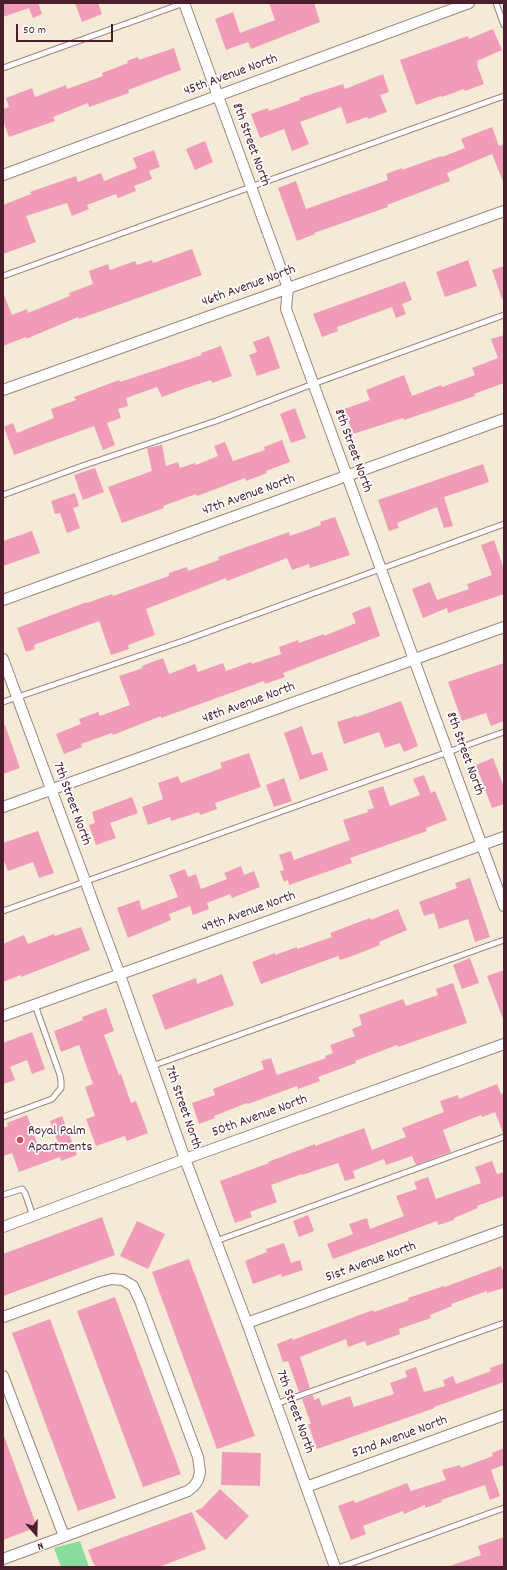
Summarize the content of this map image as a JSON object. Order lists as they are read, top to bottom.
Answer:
{
  "streets": {
    "street": [
      "45th Avenue North",
      "8th Street North",
      "46th Avenue North",
      "47th Avenue North",
      "48th Avenue North",
      "7th Street North",
      "49th Avenue North",
      "50th Avenue North",
      "51st Avenue North",
      "52nd Avenue North"
    ]
  },
  "crossings": [
    ["45th Avenue North", "8th Street North"],
    ["8th Street North", "46th Avenue North"],
    ["8th Street North", "47th Avenue North"],
    ["8th Street North", "48th Avenue North"],
    ["8th Street North", "49th Avenue North"],
    ["48th Avenue North", "7th Street North"],
    ["7th Street North", "49th Avenue North"],
    ["7th Street North", "50th Avenue North"],
    ["7th Street North", "51st Avenue North"],
    ["7th Street North", "52nd Avenue North"]
  ],
  "places": ["Royal Palm Apartments"],
  "scale_bar": "50 m",
  "north": "bottom"
}
